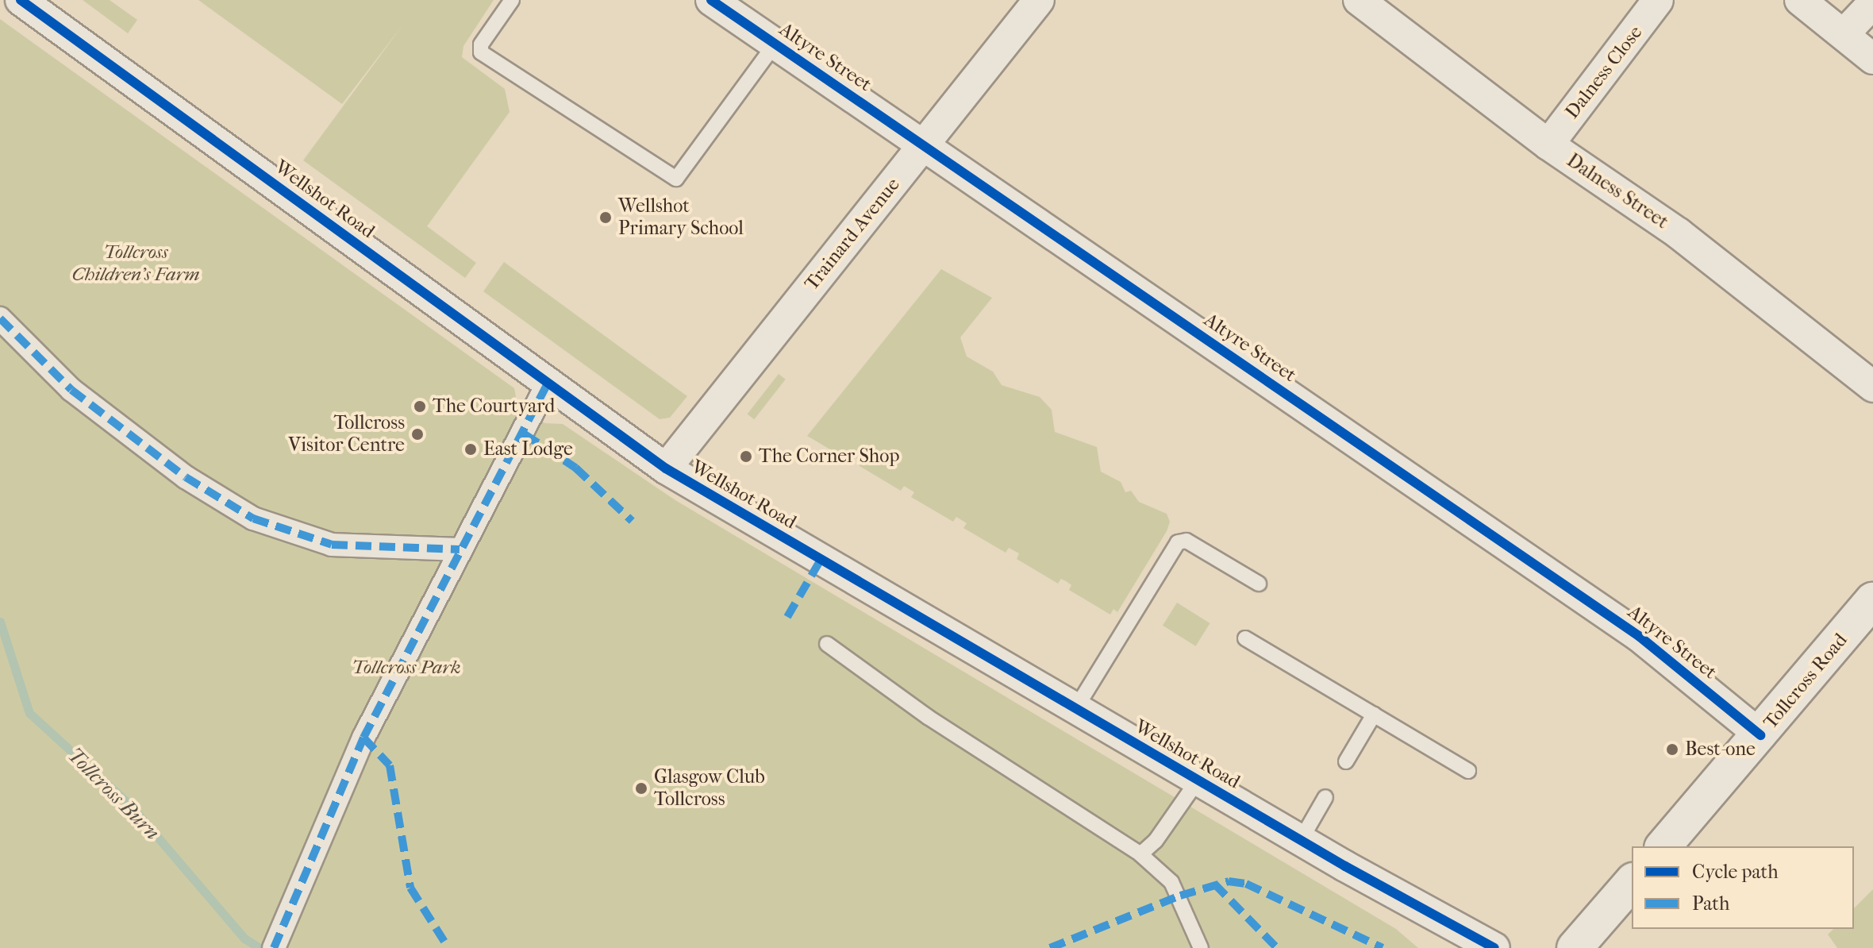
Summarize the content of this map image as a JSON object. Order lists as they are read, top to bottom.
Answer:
{
  "streets": {
    "street": [
      "Altyre Street",
      "Dalness Close",
      "Dalness Street",
      "Wellshot Road",
      "Trainard Avenue",
      "Tollcross Road"
    ]
  },
  "crossings": [
    ["Altyre Street", "Trainard Avenue"],
    ["Altyre Street", "Tollcross Road"],
    ["Dalness Close", "Dalness Street"],
    ["Wellshot Road", "Trainard Avenue"]
  ],
  "water": ["Tollcross Burn"],
  "parks": ["Tollcross Children's Farm", "Tollcross Park"],
  "places": [
    "Wellshot Primary School",
    "The Courtyard",
    "Tollcross Visitor Centre",
    "East Lodge",
    "The Corner Shop",
    "Best-one",
    "Glasgow Club Tollcross"
  ],
  "legend": ["Cycle path", "Path"]
}
